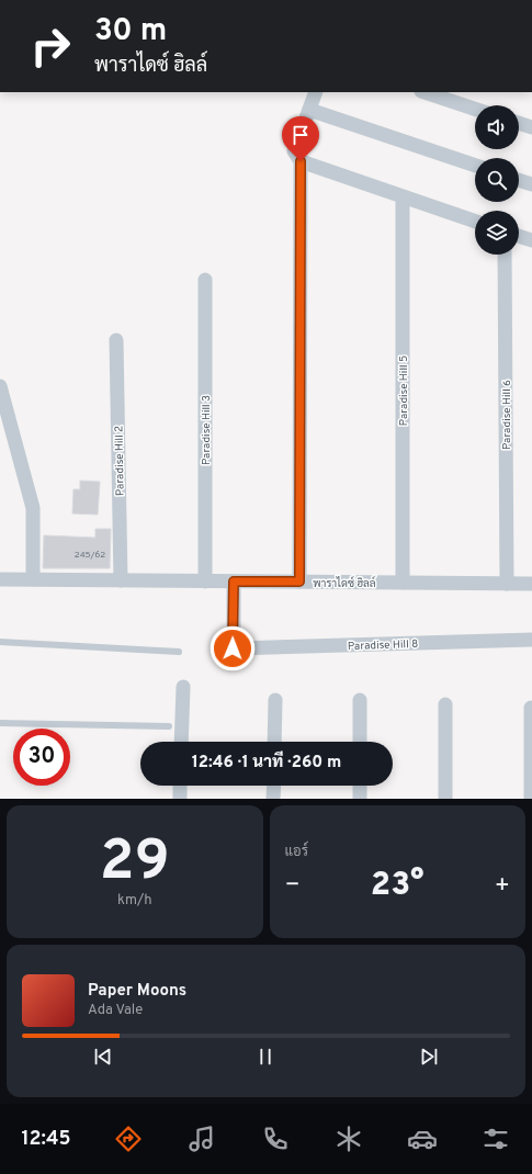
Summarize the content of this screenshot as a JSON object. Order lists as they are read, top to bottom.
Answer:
{
  "streets": {
    "street": [
      "Paradise Hill 5",
      "Paradise Hill 6",
      "Paradise Hill 3",
      "Paradise Hill 2",
      "พาราไดซ์ ฮิลล์"
    ]
  },
  "crossings": [
    ["Paradise Hill 5", "พาราไดซ์ ฮิลล์"],
    ["Paradise Hill 6", "พาราไดซ์ ฮิลล์"],
    ["Paradise Hill 3", "พาราไดซ์ ฮิลล์"],
    ["Paradise Hill 2", "พาราไดซ์ ฮิลล์"]
  ],
  "house_numbers": ["245/62"],
  "page": {
    "turn": ["30 m", "พาราไดซ์ ฮิลล์"],
    "limit": "30",
    "trip": "12:46 · 1 นาที · 260 m",
    "tile": [
      ["29", "km/h"],
      "แอร์"
    ],
    "heat": ["−", "23°", "+"],
    "song": ["Paper Moons", "Ada Vale"],
    "tabs": "12:45"
  }
}
